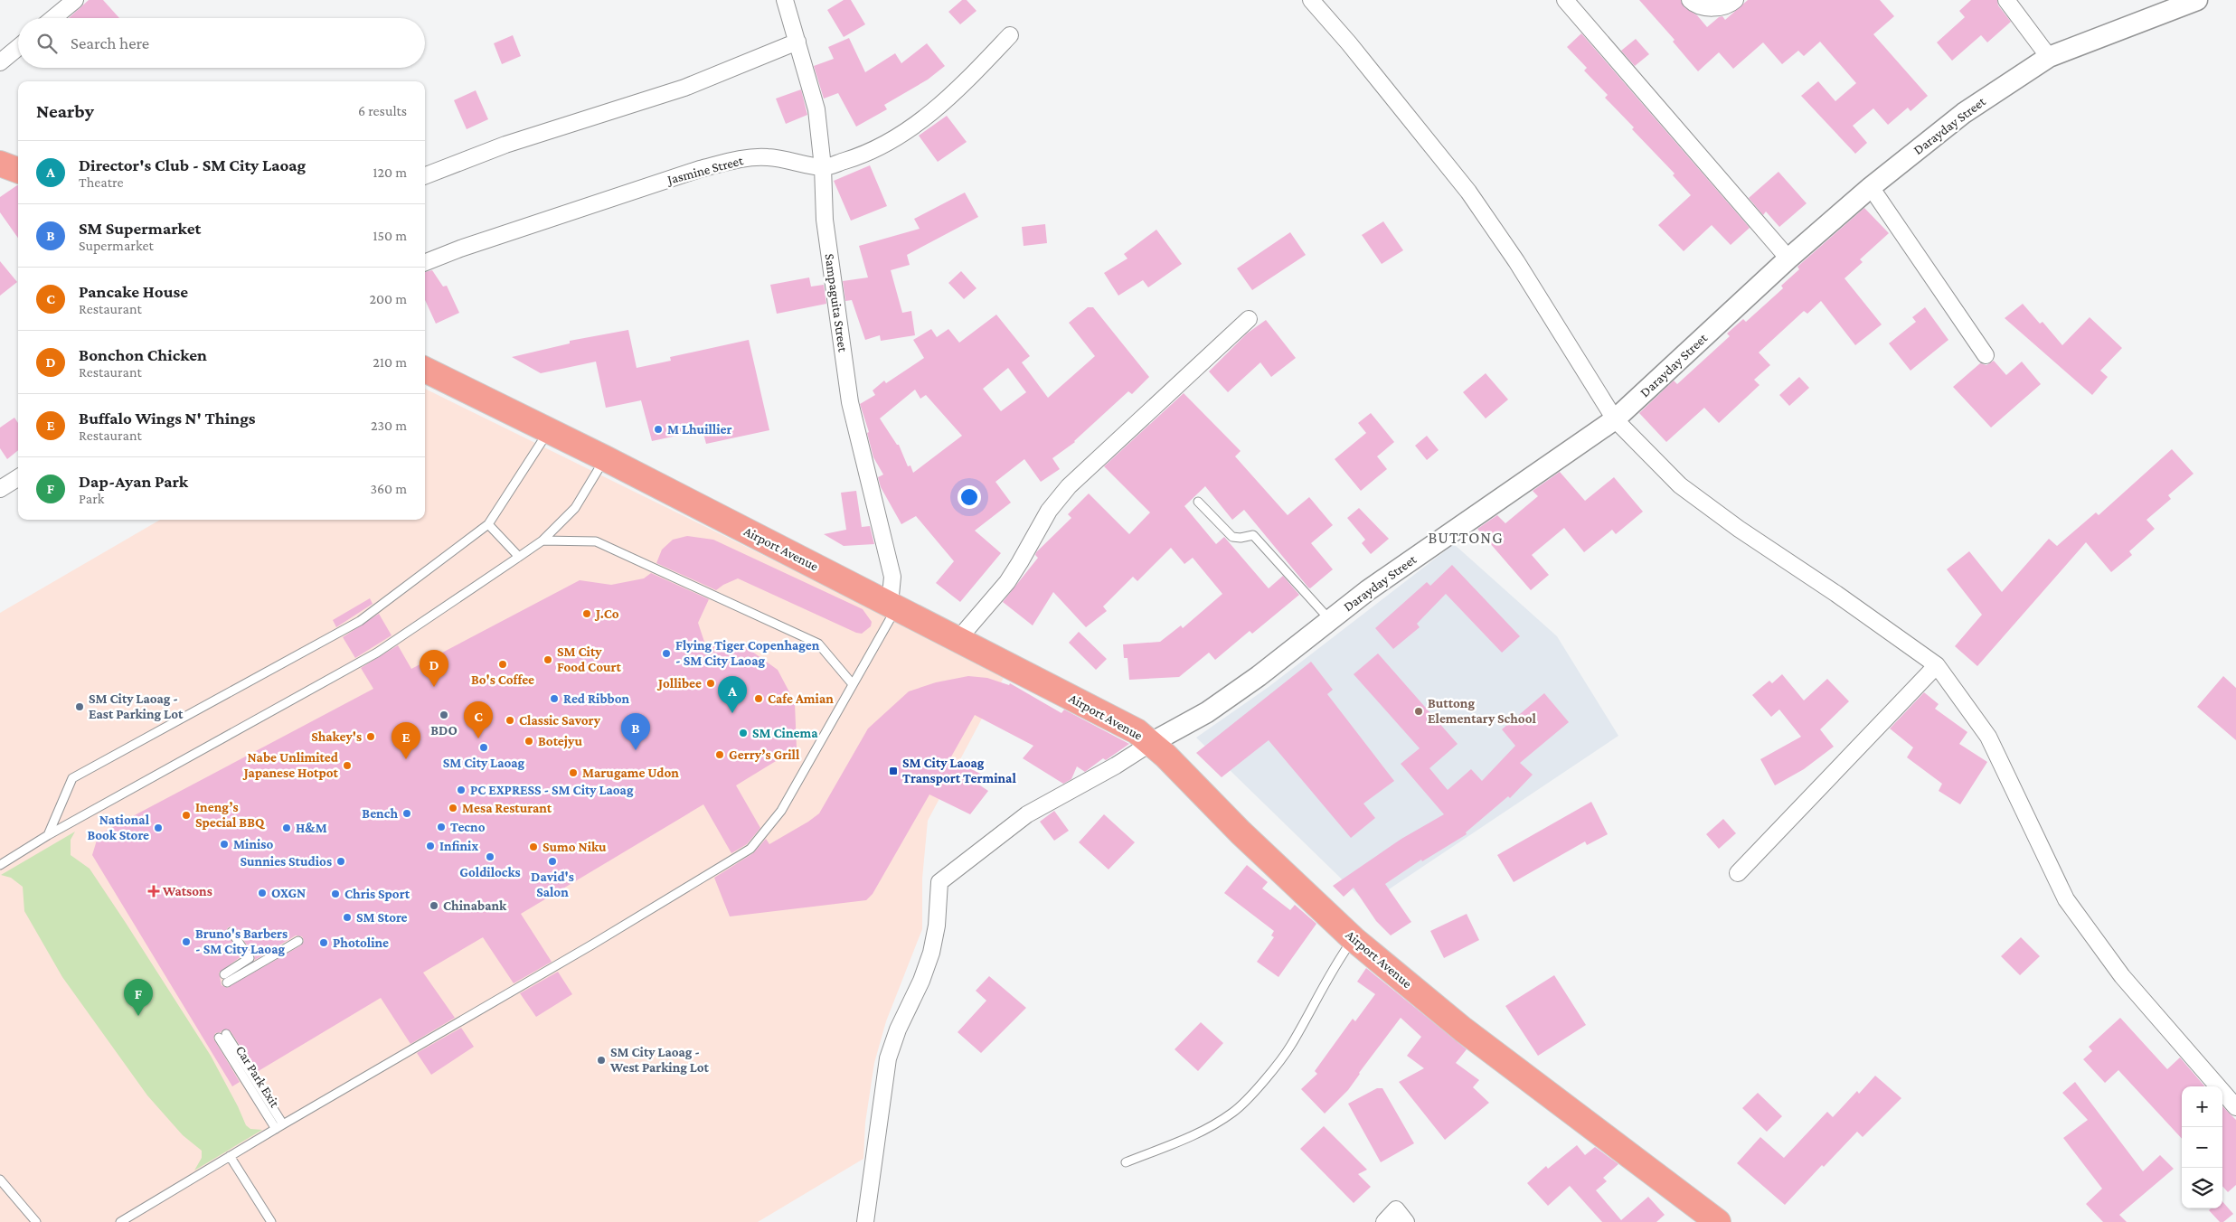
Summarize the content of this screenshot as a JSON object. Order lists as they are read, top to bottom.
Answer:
{
  "streets": {
    "main road": ["Airport Avenue"],
    "street": ["Darayday Street", "Jasmine Street", "Sampaguita Street"],
    "lane": ["Car Park Exit"]
  },
  "crossings": [
    ["Darayday Street", "Airport Avenue"],
    ["Jasmine Street", "Sampaguita Street"],
    ["Sampaguita Street", "Airport Avenue"]
  ],
  "districts": ["BUTTONG"],
  "places": {
    "other": [
      "M Lhuillier",
      "J.Co",
      "Flying Tiger Copenhagen - SM City Laoag",
      "SM City Food Court",
      "Bo's Coffee",
      "Jollibee",
      "Red Ribbon",
      "Cafe Amian",
      "SM City Laoag - East Parking Lot",
      "Buttong Elementary School",
      "BDO",
      "Classic Savory",
      "SM Cinema",
      "Shakey's",
      "Botejyu",
      "SM City Laoag",
      "Gerry’s Grill",
      "Nabe Unlimited Japanese Hotpot",
      "Marugame Udon",
      "PC EXPRESS - SM City Laoag",
      "Mesa Resturant",
      "Bench",
      "Ineng’s Special BBQ",
      "Tecno",
      "National Book Store",
      "H&M",
      "Miniso",
      "Infinix",
      "Sumo Niku",
      "Goldilocks",
      "Sunnies Studios",
      "David's Salon",
      "OXGN",
      "Chris Sport",
      "Chinabank",
      "SM Store",
      "Bruno's Barbers - SM City Laoag",
      "Photoline",
      "SM City Laoag - West Parking Lot"
    ],
    "transit": ["SM City Laoag Transport Terminal"],
    "health": ["Watsons"]
  },
  "page": {
    "search": "Search here",
    "heading": ["Nearby", "6 results"],
    "list": [
      {
        "mark": "A",
        "name": "Director's Club - SM City Laoag",
        "note": "Theatre",
        "value": "120 m"
      },
      {
        "mark": "B",
        "name": "SM Supermarket",
        "note": "Supermarket",
        "value": "150 m"
      },
      {
        "mark": "C",
        "name": "Pancake House",
        "note": "Restaurant",
        "value": "200 m"
      },
      {
        "mark": "D",
        "name": "Bonchon Chicken",
        "note": "Restaurant",
        "value": "210 m"
      },
      {
        "mark": "E",
        "name": "Buffalo Wings N' Things",
        "note": "Restaurant",
        "value": "230 m"
      },
      {
        "mark": "F",
        "name": "Dap-Ayan Park",
        "note": "Park",
        "value": "360 m"
      }
    ],
    "pins": [
      "D",
      "A",
      "C",
      "B",
      "E",
      "F"
    ],
    "map_buttons": ["+", "−"]
  }
}
